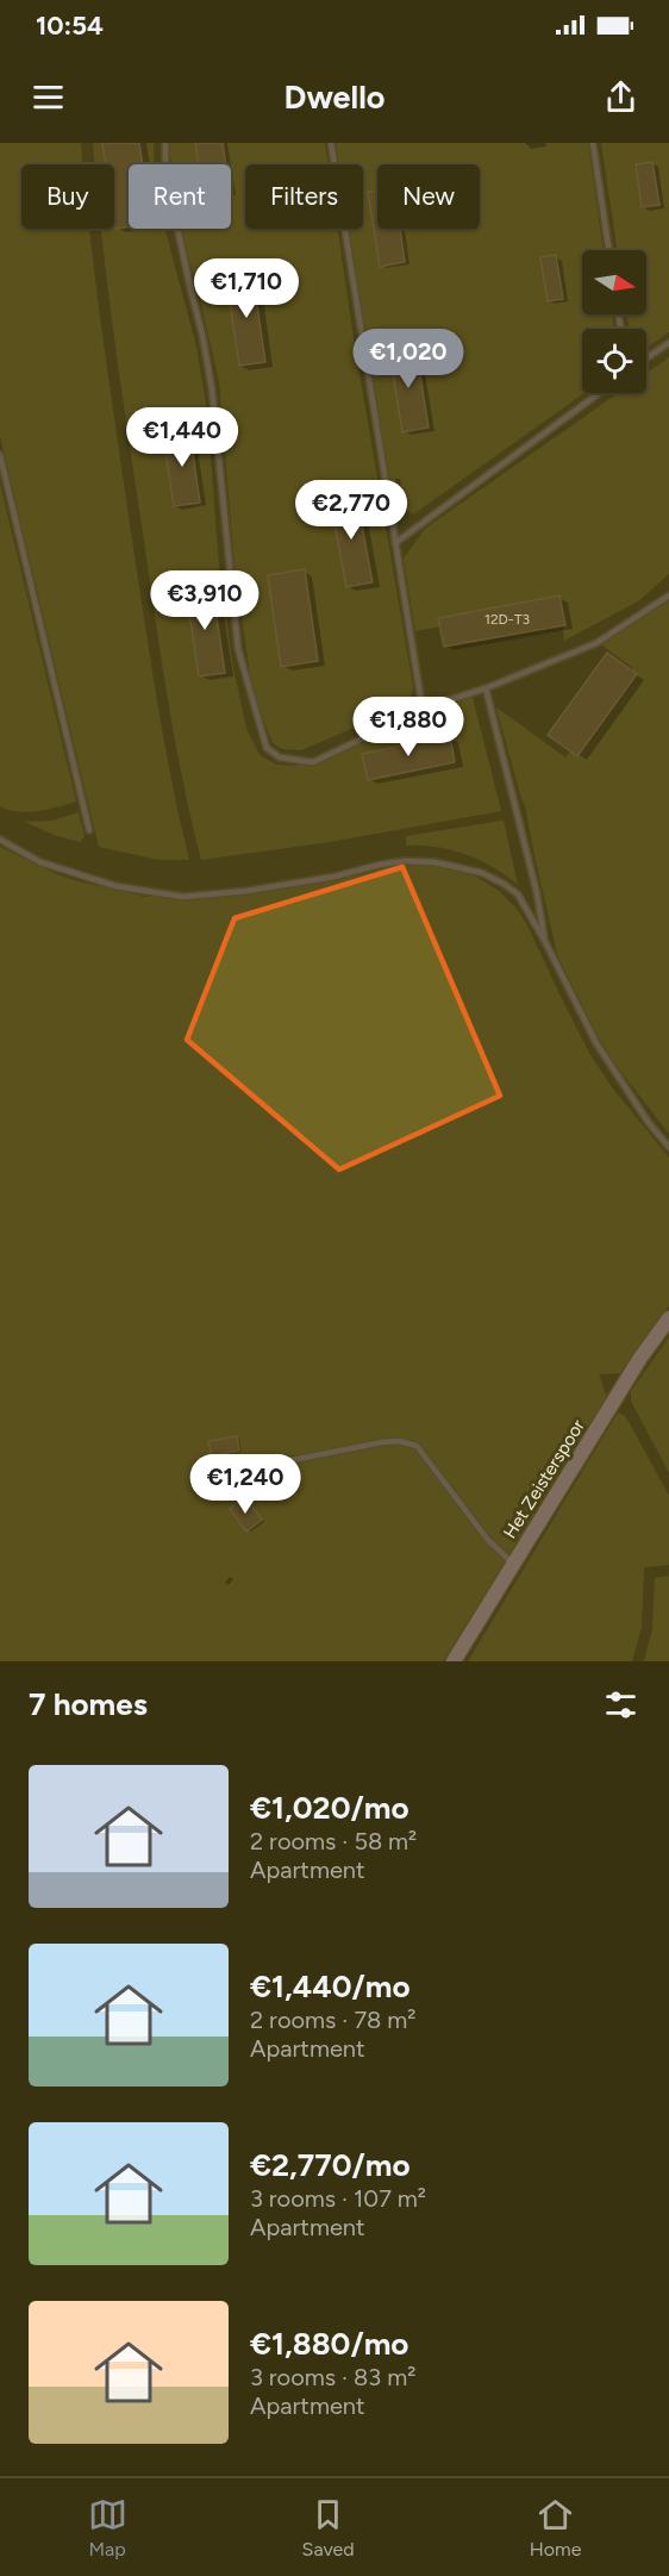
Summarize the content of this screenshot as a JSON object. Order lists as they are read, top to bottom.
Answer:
{
  "streets": {
    "street": ["Het Zeisterspoor"]
  },
  "house_numbers": ["12D-T3"],
  "north": "right",
  "page": {
    "status": "10:54",
    "header": "Dwello",
    "chip": [
      "Buy",
      "Rent",
      "Filters",
      "New"
    ],
    "price": [
      "€1,710",
      "€1,020",
      "€1,440",
      "€2,770",
      "€3,910",
      "€1,880",
      "€1,240"
    ],
    "heading": "7 homes",
    "list": [
      {
        "name": "€1,020/mo",
        "note": "2 rooms · 58 m² · Apartment"
      },
      {
        "name": "€1,440/mo",
        "note": "2 rooms · 78 m² · Apartment"
      },
      {
        "name": "€2,770/mo",
        "note": "3 rooms · 107 m² · Apartment"
      },
      {
        "name": "€1,880/mo",
        "note": "3 rooms · 83 m² · Apartment"
      }
    ],
    "tabs": ["Map", "Saved", "Home"]
  }
}
